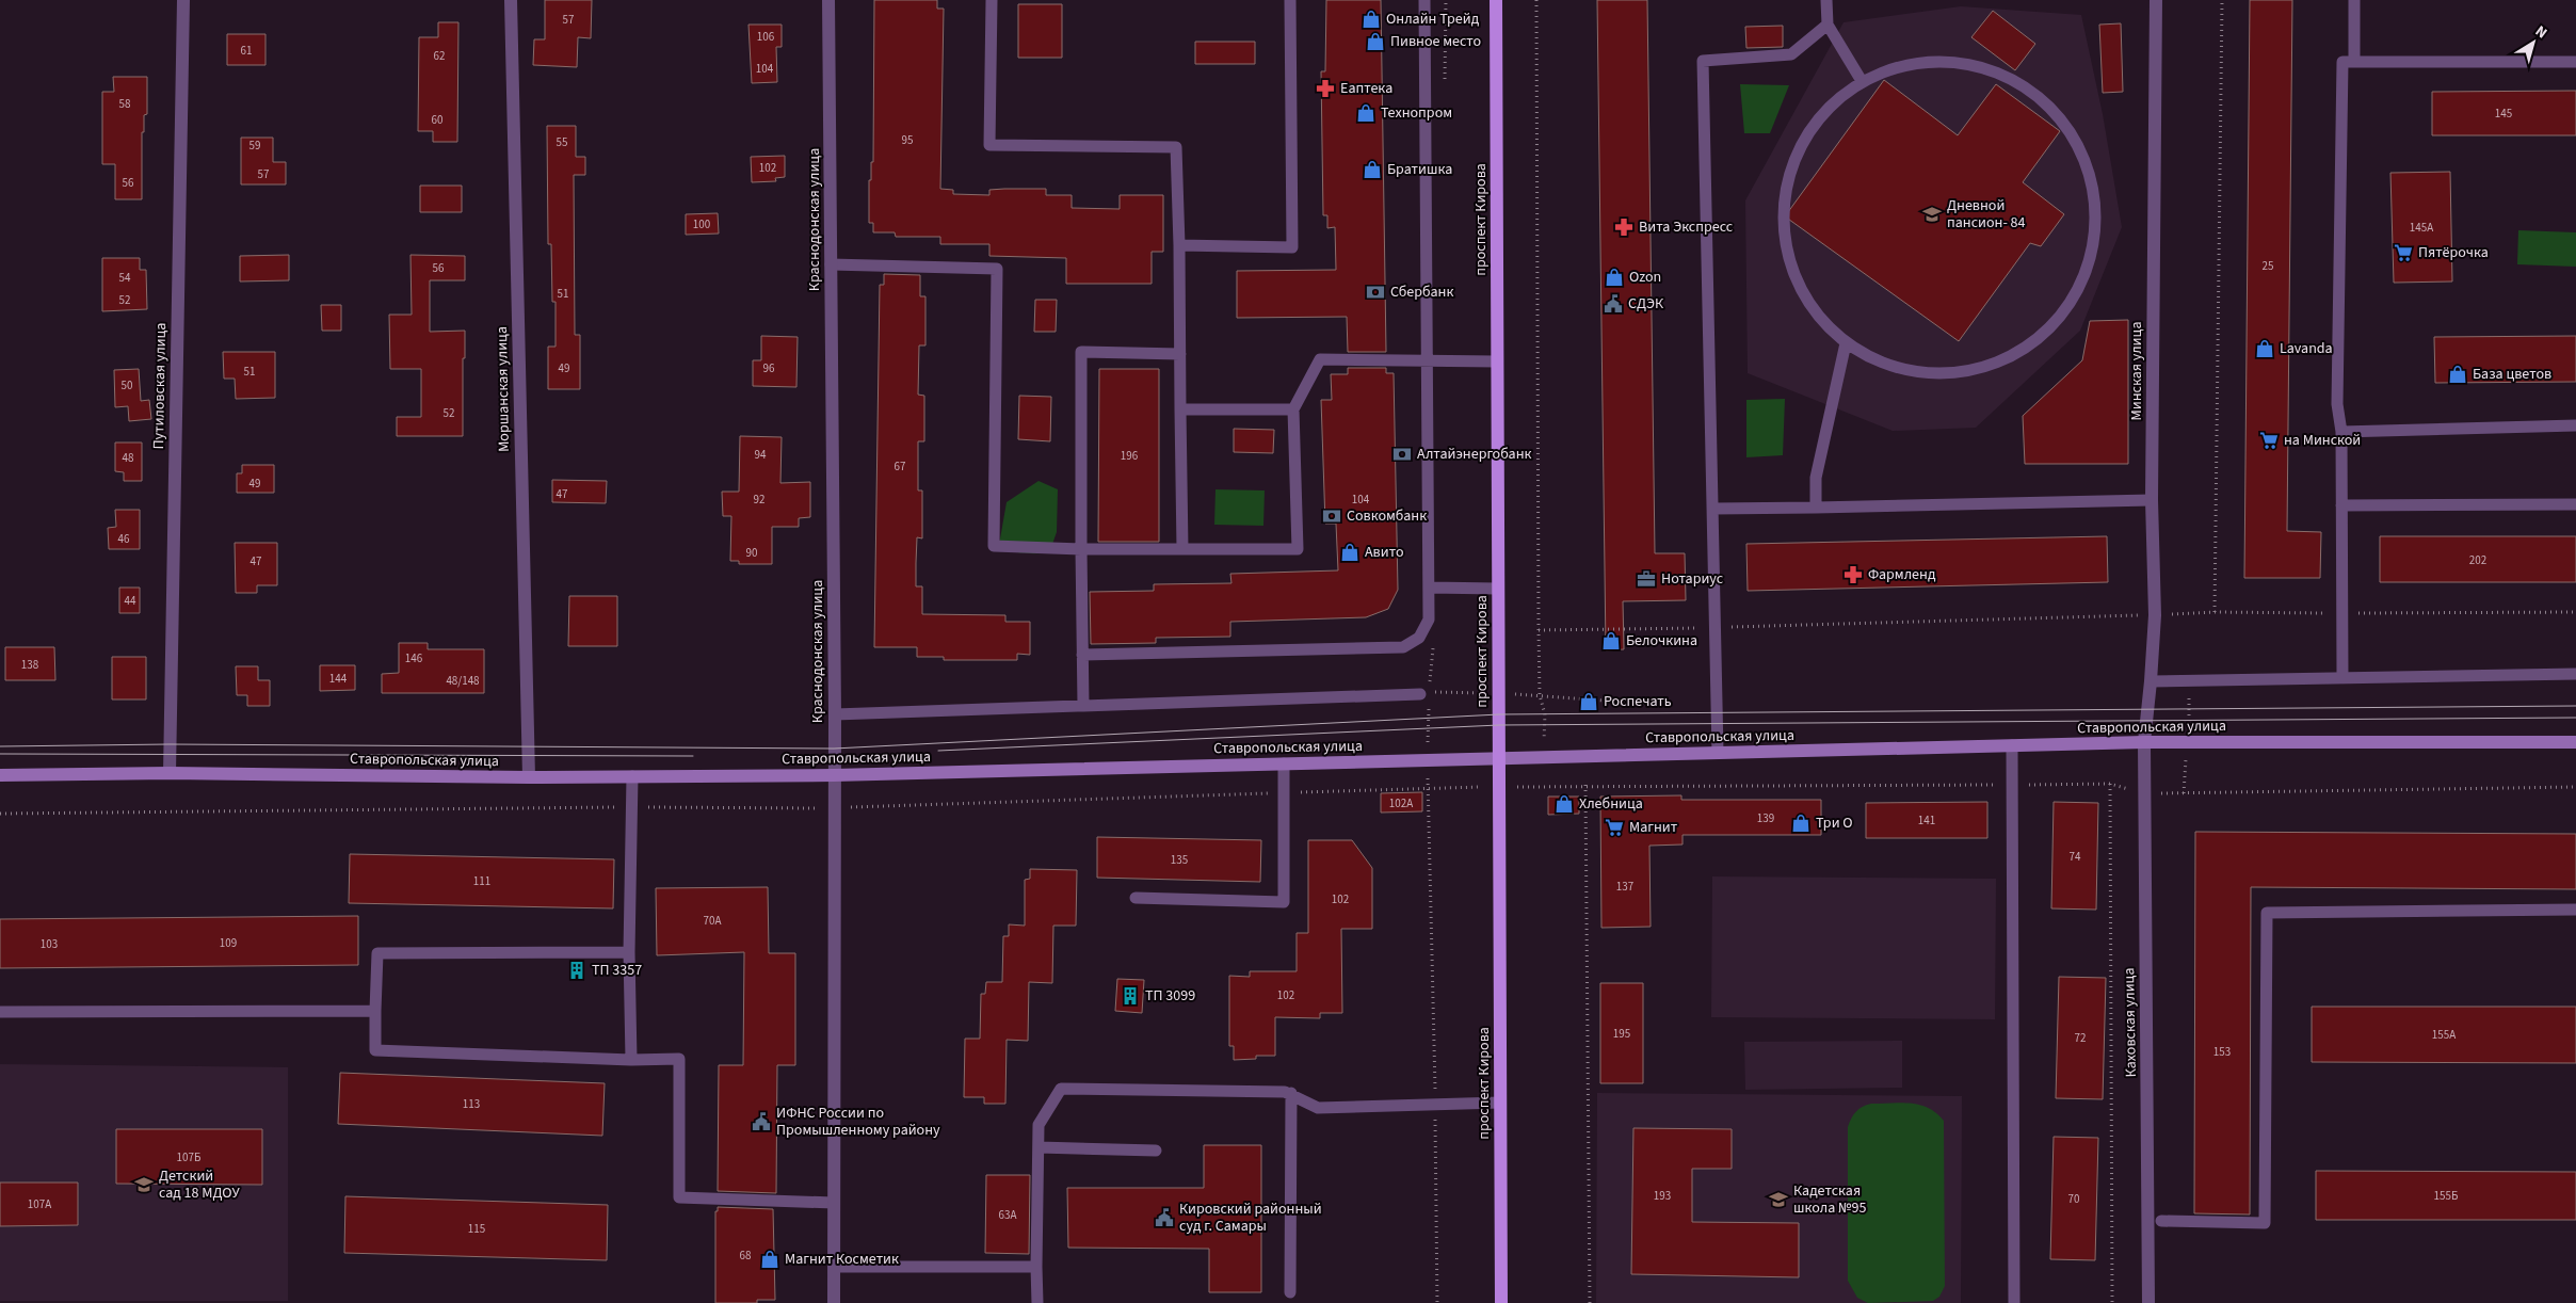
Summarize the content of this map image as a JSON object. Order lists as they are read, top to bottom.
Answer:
{
  "streets": {
    "main road": ["проспект Кирова"],
    "street": [
      "Краснодонская улица",
      "Минская улица",
      "Путиловская улица",
      "Моршанская улица",
      "Ставропольская улица",
      "Каховская улица"
    ]
  },
  "crossings": [
    ["Краснодонская улица", "Ставропольская улица"],
    ["проспект Кирова", "Ставропольская улица"],
    ["Минская улица", "Ставропольская улица"],
    ["Минская улица", "Каховская улица"],
    ["Путиловская улица", "Ставропольская улица"],
    ["Моршанская улица", "Ставропольская улица"],
    ["Ставропольская улица", "Каховская улица"]
  ],
  "places": {
    "shop": [
      "Онлайн Трейд",
      "Пивное место",
      "Технопром",
      "Братишка",
      "Ozon",
      "Lavanda",
      "База цветов",
      "Авито",
      "Белочкина",
      "Роспечать",
      "Хлебница",
      "Три О",
      "Магнит Косметик"
    ],
    "pharmacy": ["Еаптека", "Вита Экспресс", "Фармленд"],
    "school or university": ["Дневной пансион- 84", "Детский сад 18 МДОУ", "Кадетская школа №95"],
    "supermarket": ["Пятёрочка", "на Минской", "Магнит"],
    "bank": ["Сбербанк", "Алтайэнергобанк", "Совкомбанк"],
    "public building": ["СДЭК", "ИФНС России по Промышленному району", "Кировский районный суд г. Самары"],
    "office": ["Нотариус"],
    "building": ["ТП 3357", "ТП 3099"]
  },
  "house_numbers": [
    "57",
    "106",
    "61",
    "62",
    "104",
    "58",
    "145",
    "60",
    "95",
    "55",
    "59",
    "102",
    "57",
    "56",
    "100",
    "145А",
    "25",
    "56",
    "54",
    "51",
    "52",
    "49",
    "96",
    "51",
    "50",
    "52",
    "94",
    "196",
    "48",
    "67",
    "49",
    "47",
    "92",
    "104",
    "46",
    "90",
    "202",
    "47",
    "44",
    "146",
    "138",
    "144",
    "48/148",
    "102А",
    "139",
    "141",
    "74",
    "135",
    "111",
    "137",
    "102",
    "70А",
    "109",
    "103",
    "102",
    "195",
    "155А",
    "72",
    "153",
    "113",
    "107Б",
    "193",
    "155Б",
    "70",
    "107А",
    "63А",
    "115",
    "68"
  ],
  "north": "top right"
}
